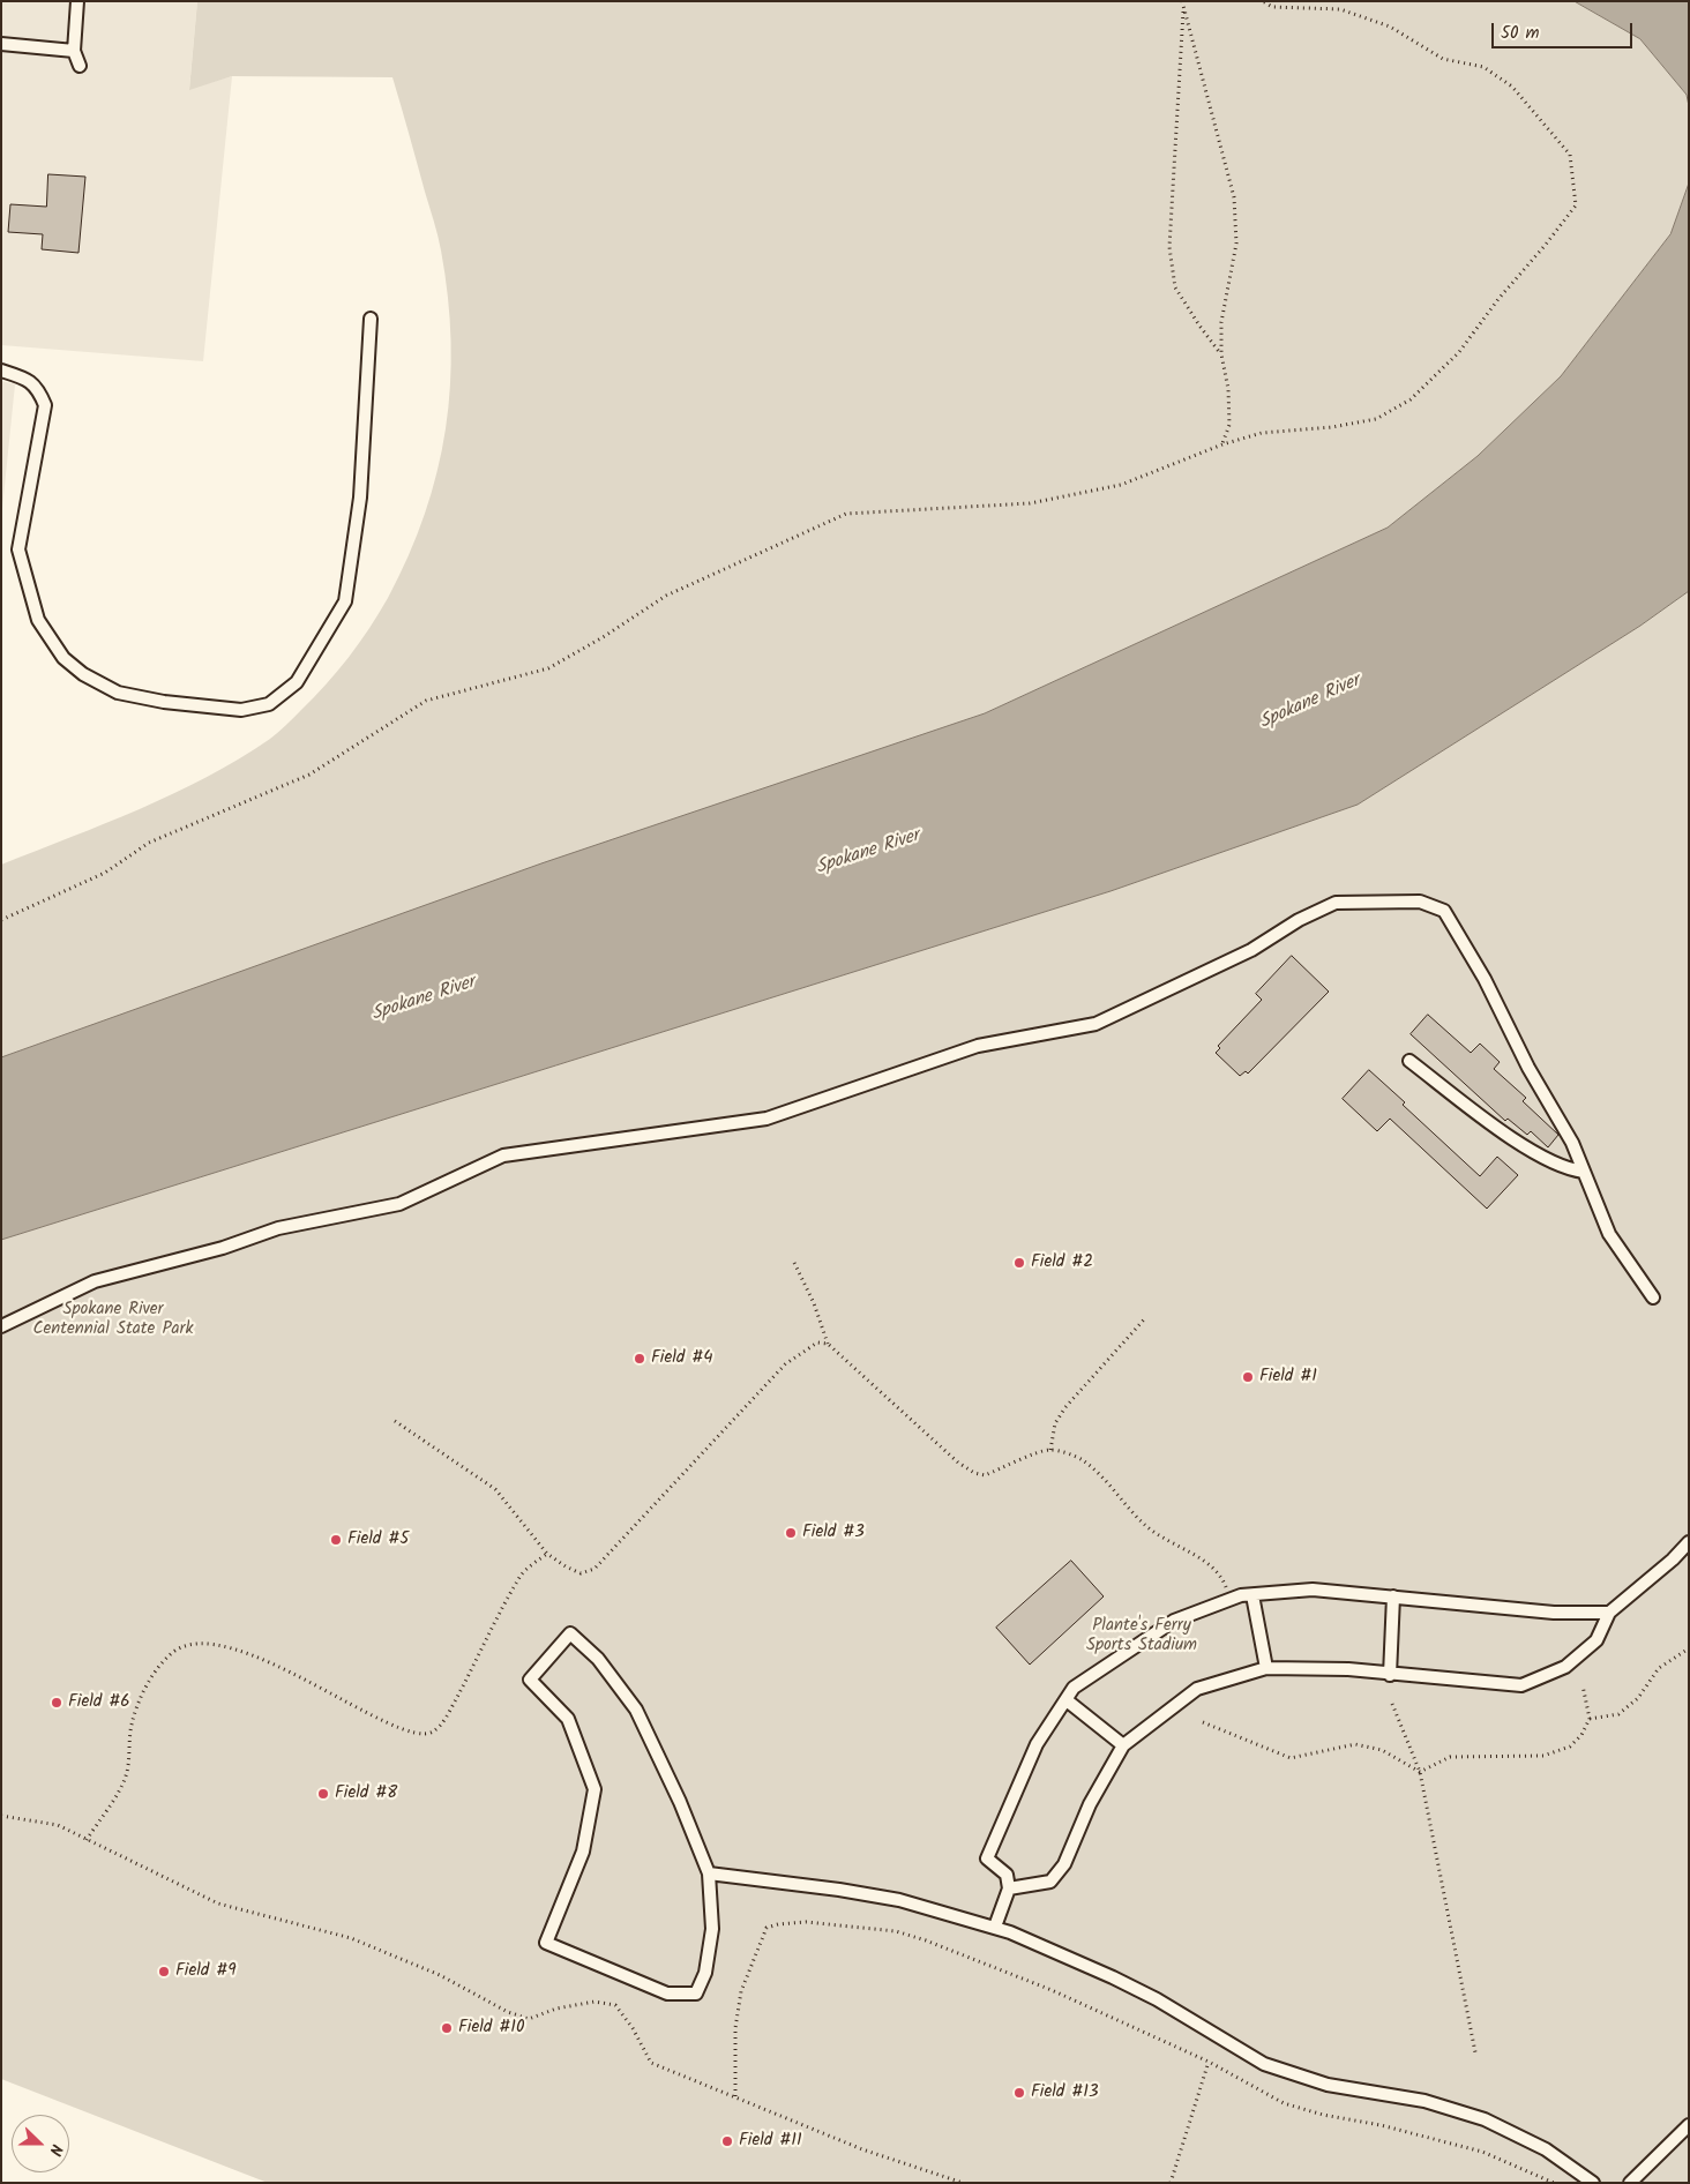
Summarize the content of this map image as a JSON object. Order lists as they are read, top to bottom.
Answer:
{
  "water": ["Spokane River"],
  "parks": ["Spokane River Centennial State Park", "Plante's Ferry Sports Stadium"],
  "places": [
    "Field #2",
    "Field #4",
    "Field #1",
    "Field #3",
    "Field #5",
    "Field #6",
    "Field #8",
    "Field #9",
    "Field #10",
    "Field #13",
    "Field #11"
  ],
  "scale_bar": "50 m",
  "north": "right"
}
